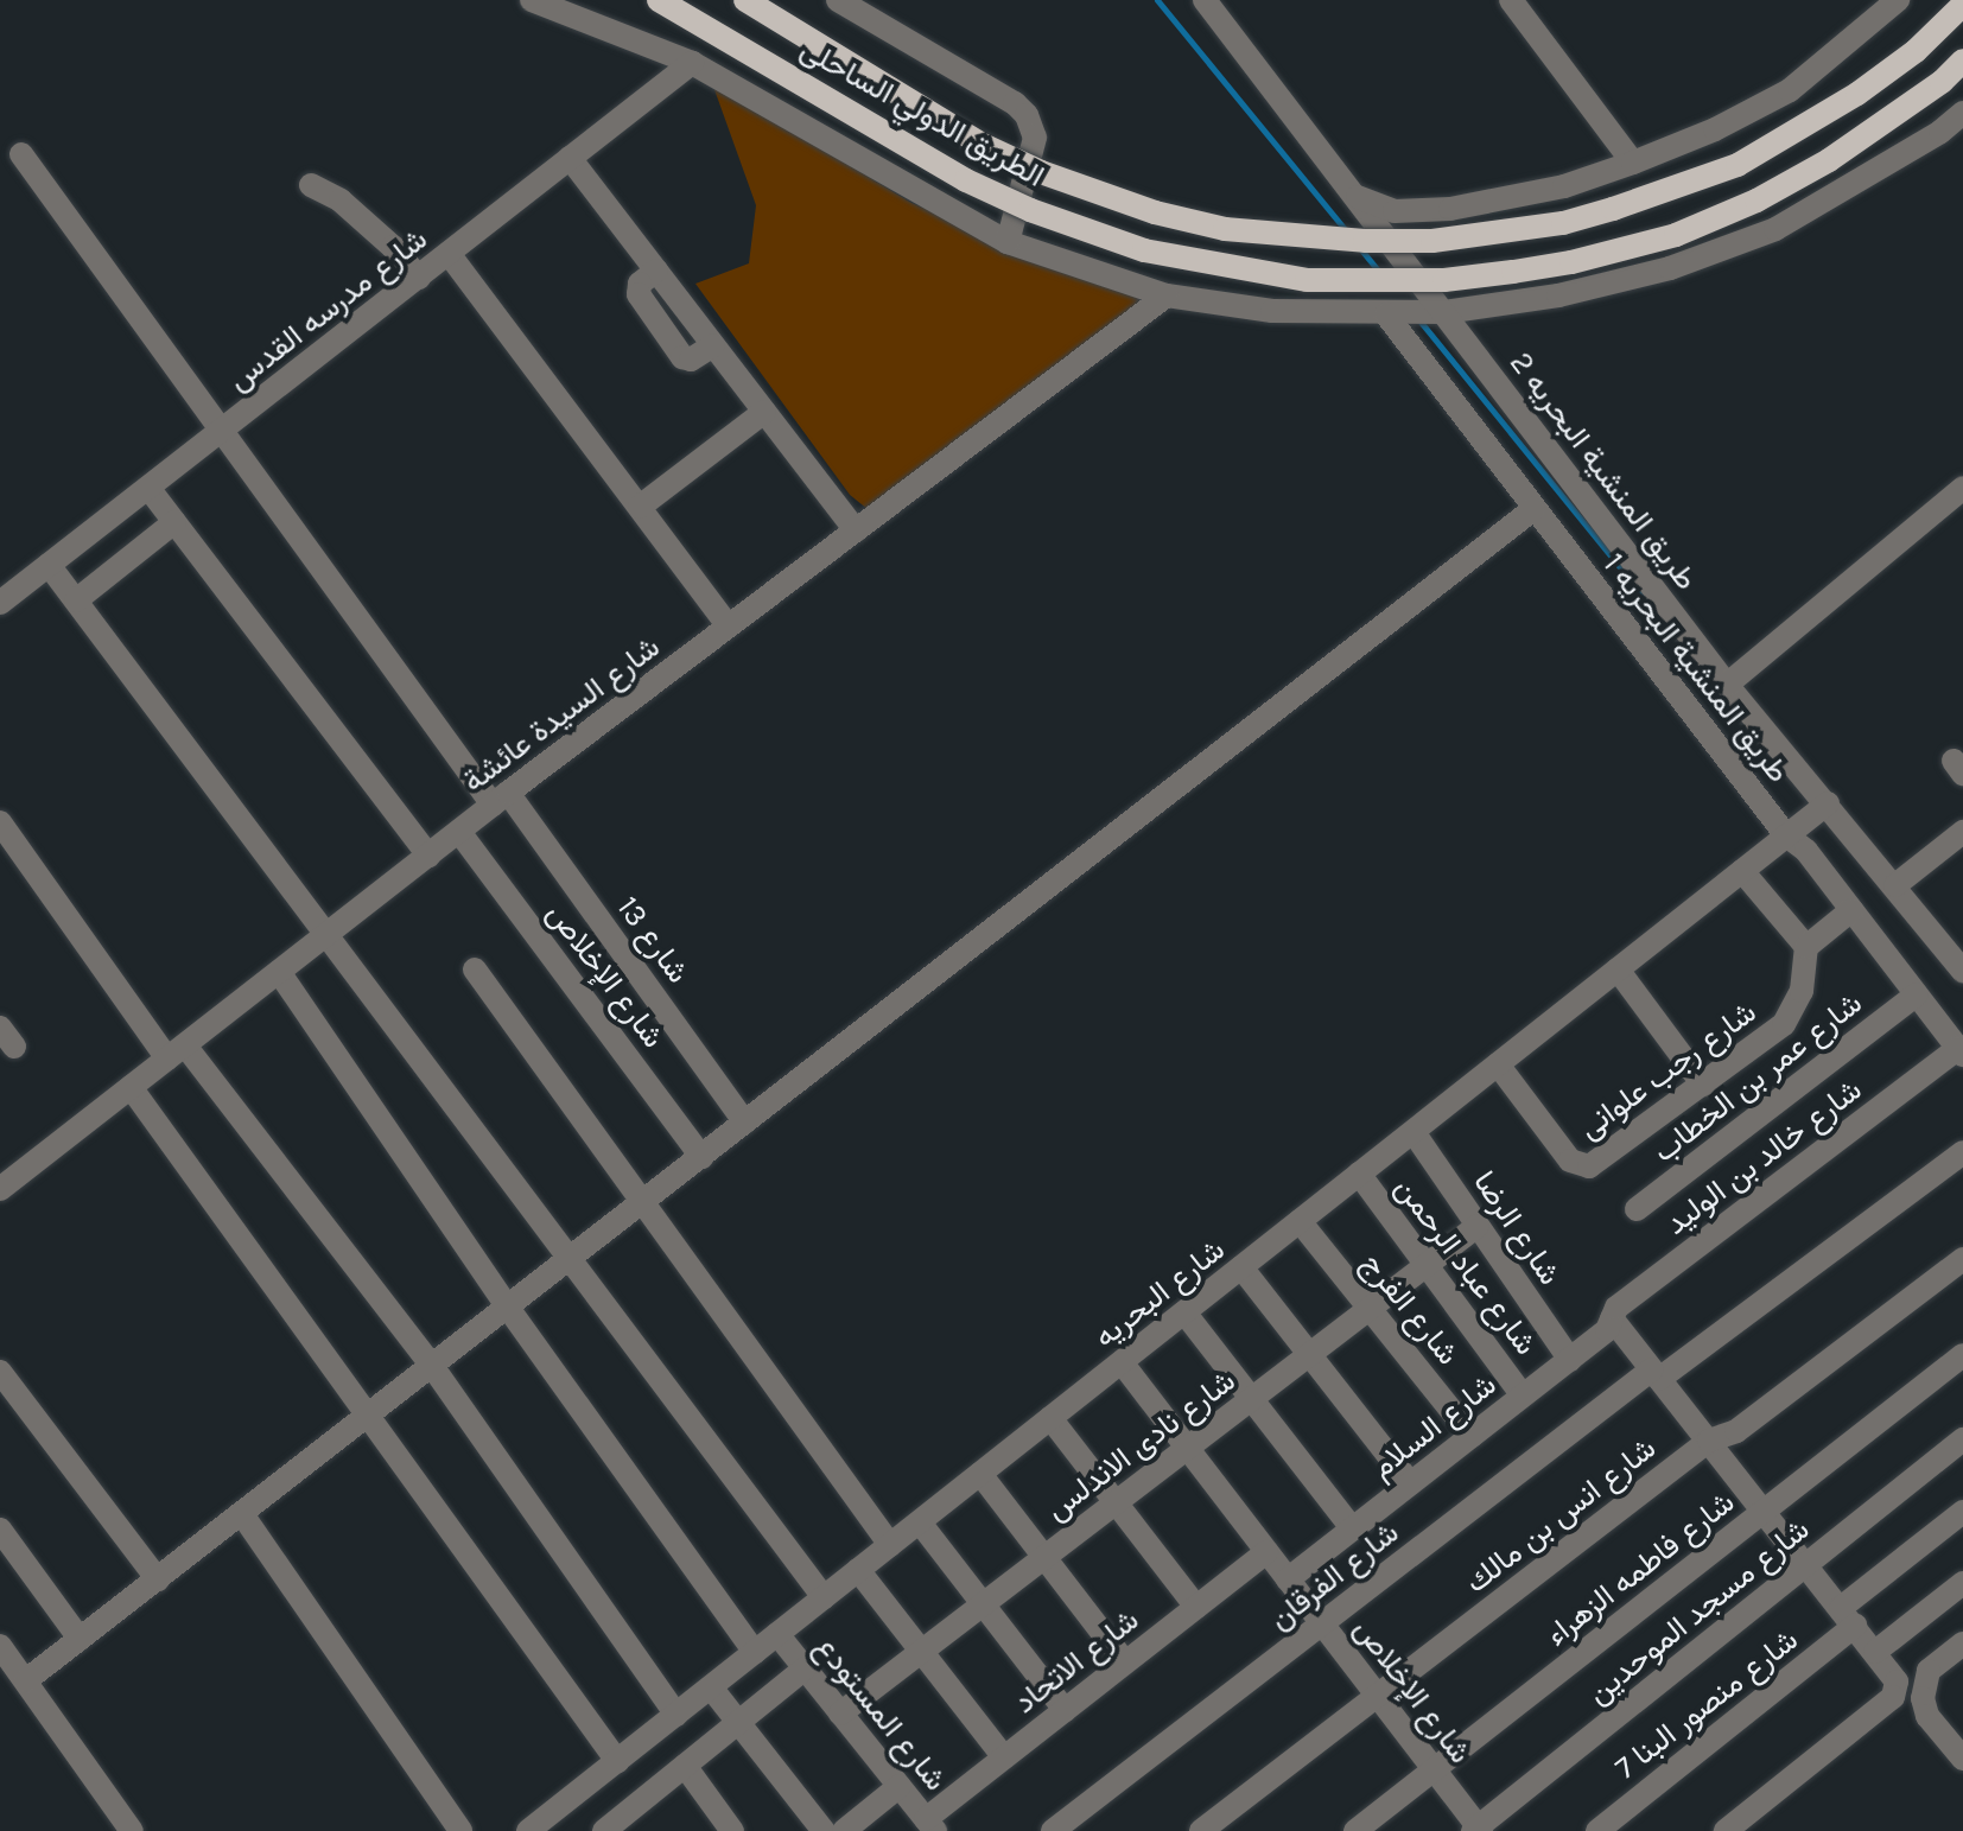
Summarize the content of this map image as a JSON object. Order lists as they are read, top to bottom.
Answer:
{
  "streets": {
    "main road": ["الطريق الدولي الساحلى"],
    "street": [
      "شارع مدرسه القدس",
      "طريق المنشية البحريه 2",
      "طريق المنشية البحريه 1",
      "شارع السيدة عائشة",
      "شارع 13",
      "شارع الإخلاص",
      "شارع رجب علوانى",
      "شارع عمر بن الخطاب",
      "شارع خالد بن الوليد",
      "شارع الرضا",
      "شارع عباد الرحمن",
      "شارع البحريه",
      "شارع الفرج",
      "شارع السلام",
      "شارع نادى الاندلس",
      "شارع انس بن مالك",
      "شارع فاطمه الزهراء",
      "شارع الفرقان",
      "شارع مسجد الموحدين",
      "شارع الاتحاد",
      "شارع منصور البنا 7",
      "شارع المستودع"
    ]
  },
  "crossings": [
    ["شارع مدرسه القدس", "شارع 13"],
    ["طريق المنشية البحريه 2", "شارع البحريه"],
    ["طريق المنشية البحريه 1", "شارع عمر بن الخطاب"],
    ["طريق المنشية البحريه 1", "شارع خالد بن الوليد"],
    ["طريق المنشية البحريه 1", "شارع البحريه"],
    ["شارع السيدة عائشة", "شارع 13"],
    ["شارع السيدة عائشة", "شارع الإخلاص"],
    ["شارع الإخلاص", "شارع البحريه"],
    ["شارع الإخلاص", "شارع السلام"],
    ["شارع الإخلاص", "شارع نادى الاندلس"],
    ["شارع الإخلاص", "شارع انس بن مالك"],
    ["شارع الإخلاص", "شارع فاطمه الزهراء"],
    ["شارع الإخلاص", "شارع الفرقان"],
    ["شارع الإخلاص", "شارع مسجد الموحدين"],
    ["شارع الإخلاص", "شارع الاتحاد"],
    ["شارع رجب علوانى", "شارع البحريه"],
    ["شارع خالد بن الوليد", "شارع السلام"],
    ["شارع الرضا", "شارع البحريه"],
    ["شارع الرضا", "شارع السلام"],
    ["شارع الرضا", "شارع نادى الاندلس"],
    ["شارع عباد الرحمن", "شارع البحريه"],
    ["شارع عباد الرحمن", "شارع السلام"],
    ["شارع عباد الرحمن", "شارع نادى الاندلس"],
    ["شارع البحريه", "شارع الفرج"],
    ["شارع البحريه", "شارع المستودع"],
    ["شارع الفرج", "شارع السلام"],
    ["شارع الفرج", "شارع نادى الاندلس"],
    ["شارع نادى الاندلس", "شارع المستودع"],
    ["شارع الاتحاد", "شارع المستودع"]
  ]
}
